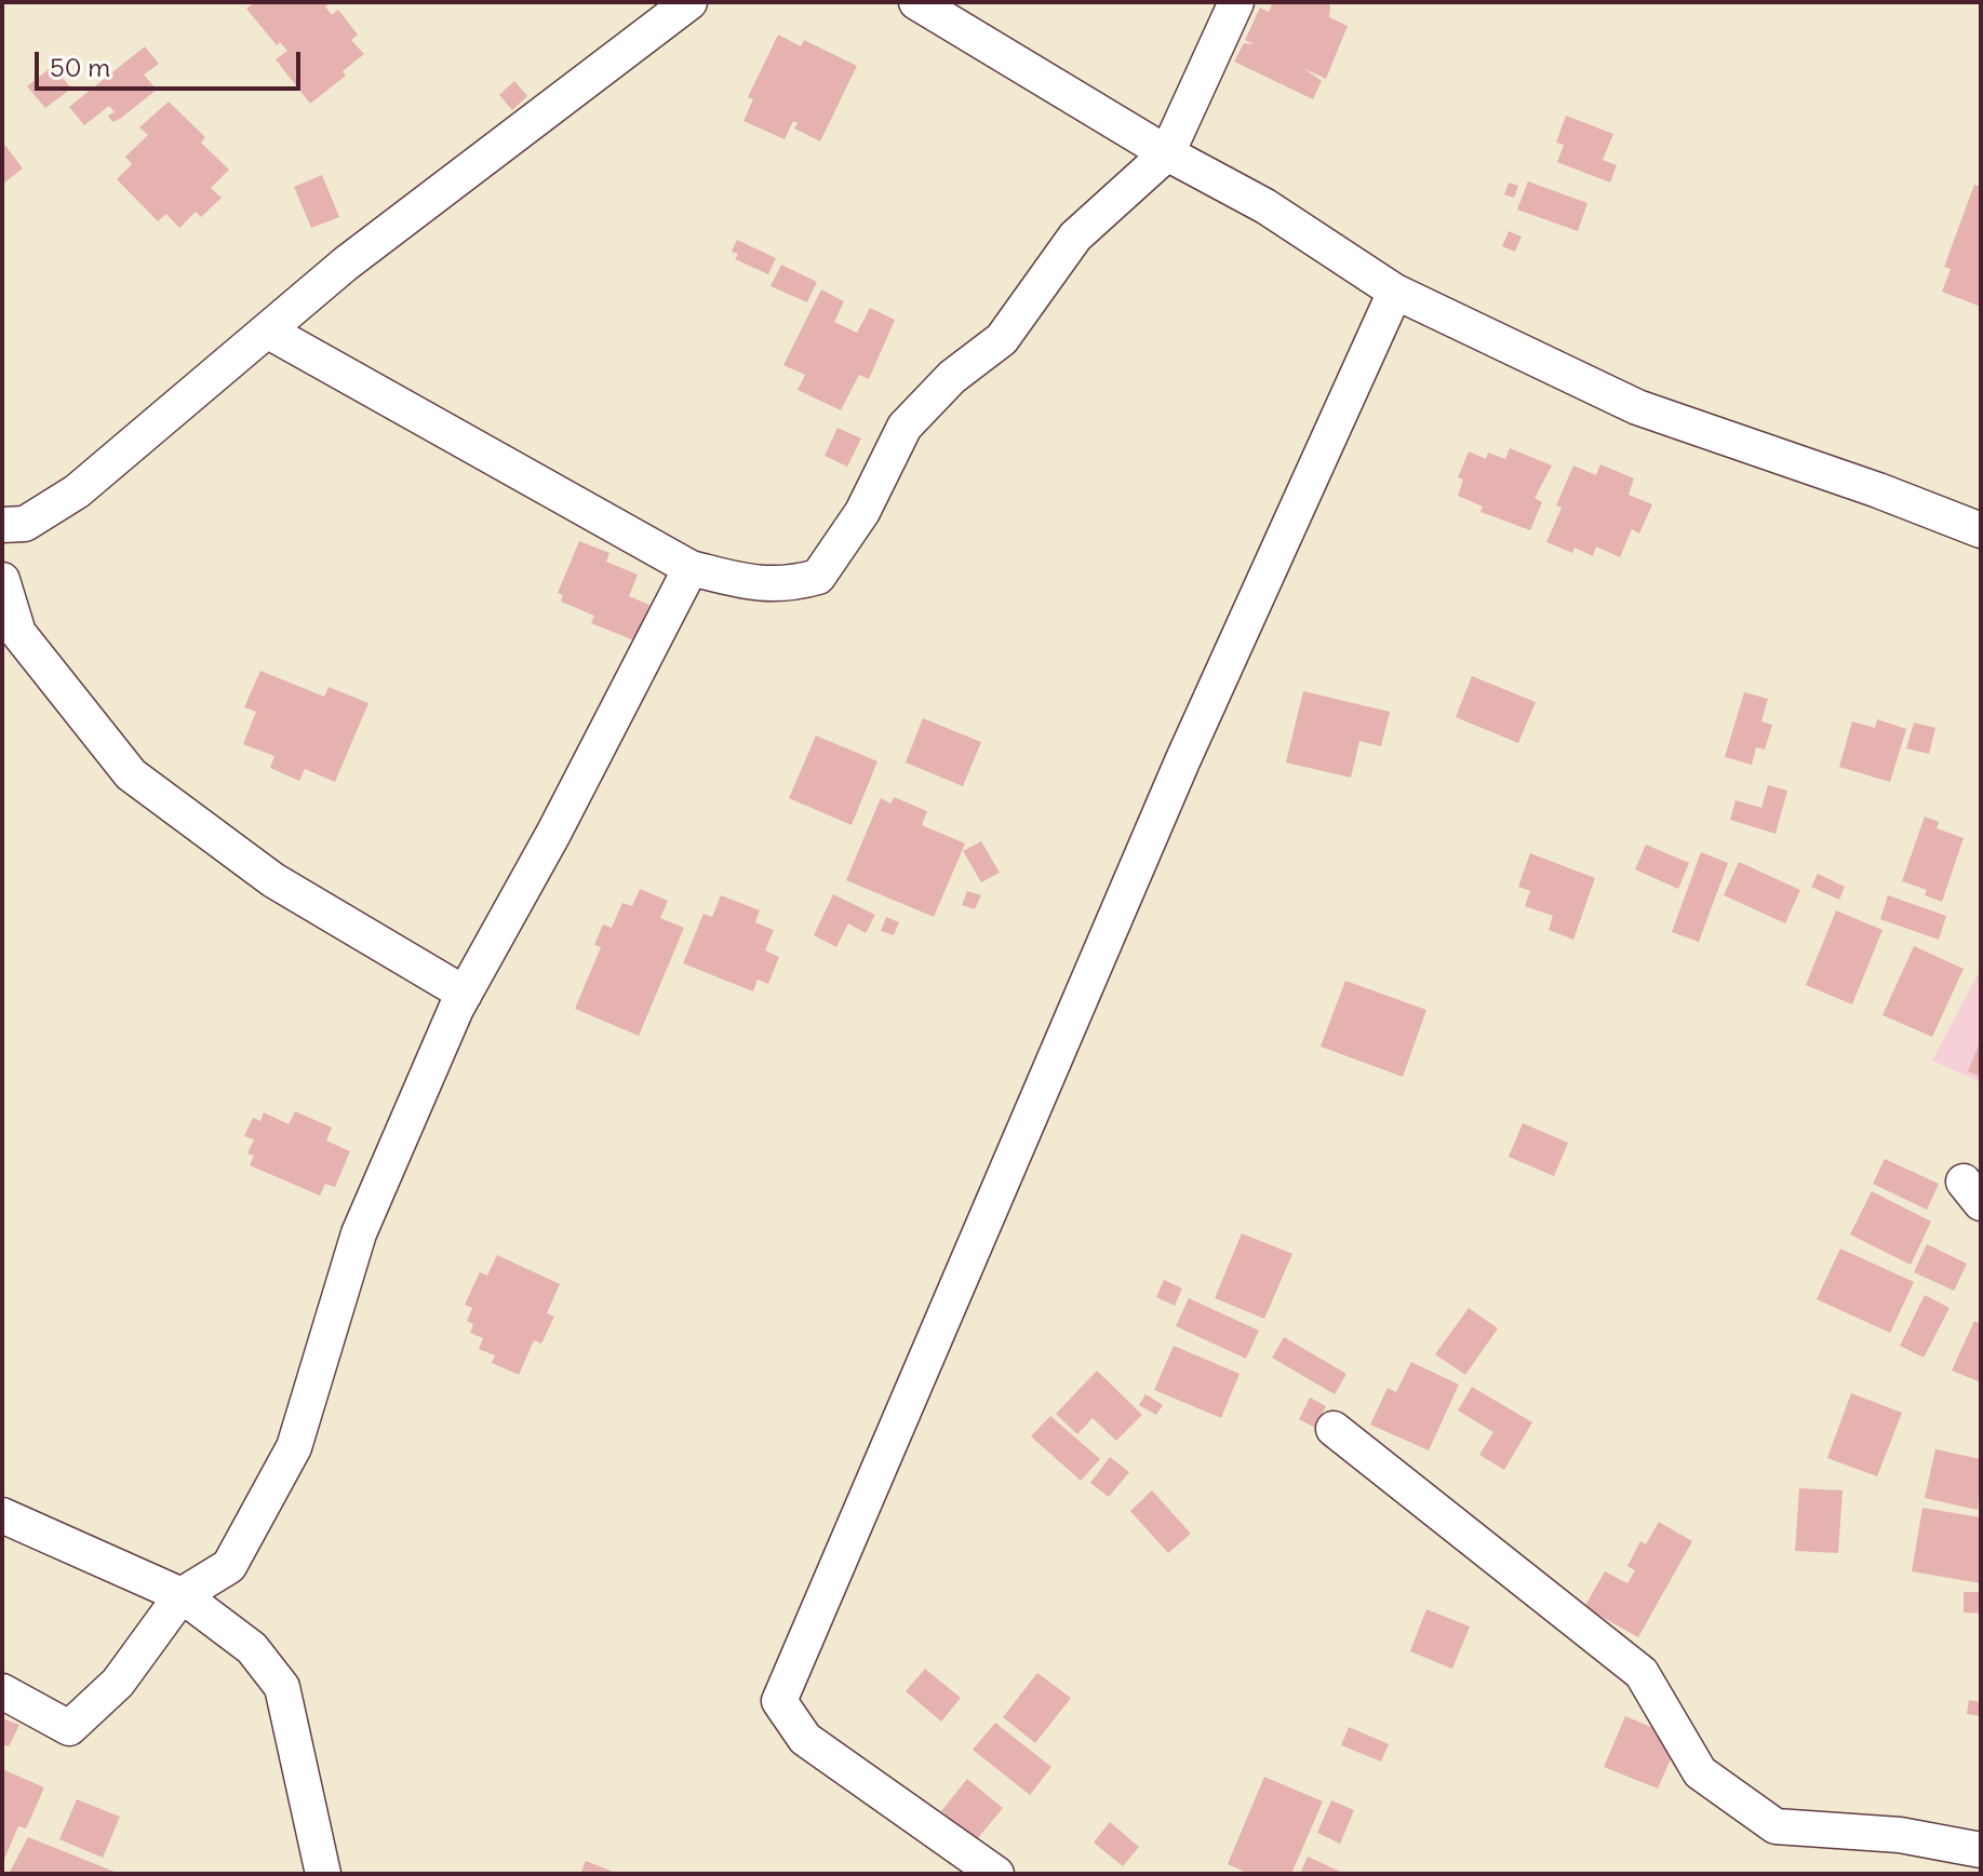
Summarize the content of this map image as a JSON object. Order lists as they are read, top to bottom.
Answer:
{
  "scale_bar": "50 m"
}
